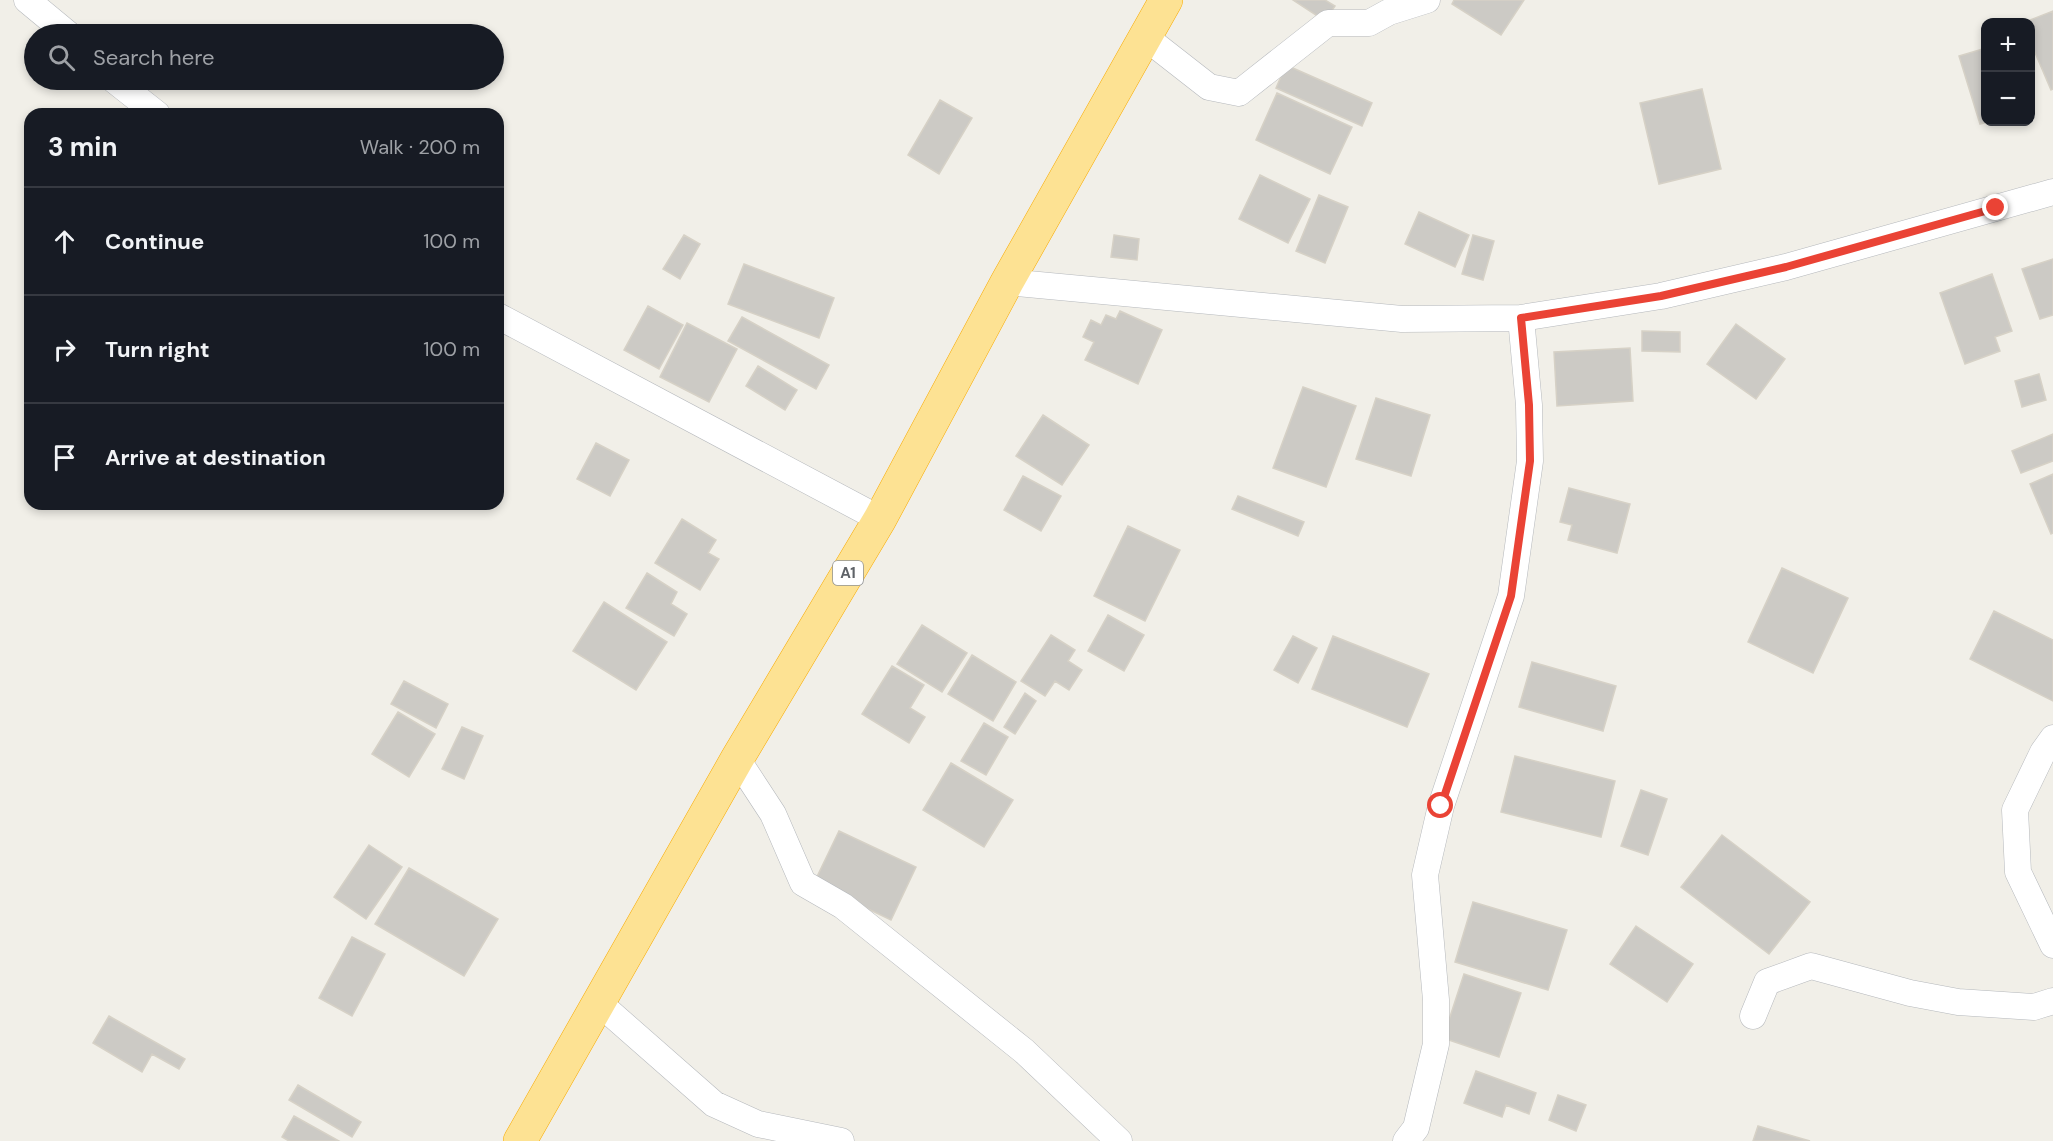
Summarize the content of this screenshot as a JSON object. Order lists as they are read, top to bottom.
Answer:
{
  "streets": {
    "highway": ["A1"]
  },
  "page": {
    "map_buttons": ["+", "−"],
    "search": "Search here",
    "heading": ["3 min", "Walk · 200 m"],
    "list": [
      ["Continue", "100 m"],
      ["Turn right", "100 m"],
      "Arrive at destination"
    ]
  }
}
